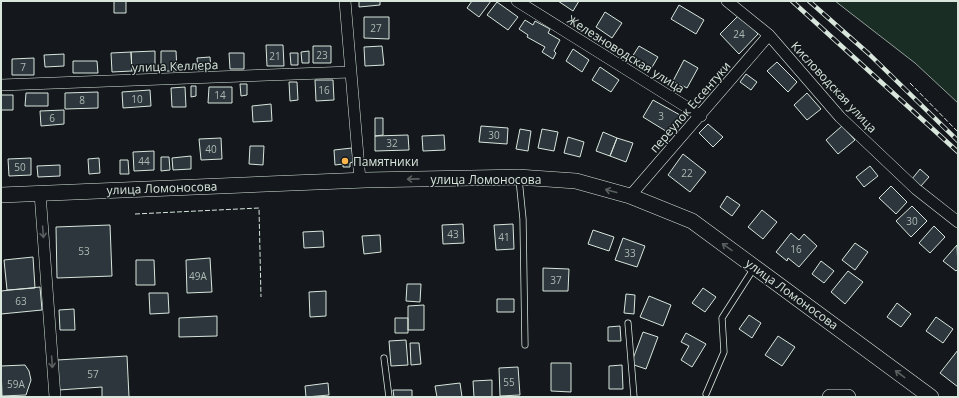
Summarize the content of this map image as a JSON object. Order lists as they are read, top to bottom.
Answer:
{
  "streets": {
    "main road": ["улица Ломоносова"],
    "street": [
      "Железноводская улица",
      "улица Келлера",
      "Кисловодская улица",
      "переулок Ессентуки"
    ]
  },
  "crossings": [
    ["Железноводская улица", "переулок Ессентуки"],
    ["Кисловодская улица", "переулок Ессентуки"],
    ["переулок Ессентуки", "улица Ломоносова"]
  ],
  "one_way": ["улица Ломоносова"],
  "places": ["Памятники"],
  "house_numbers": [
    "27",
    "24",
    "23",
    "21",
    "7",
    "16",
    "14",
    "10",
    "8",
    "3",
    "6",
    "30",
    "32",
    "40",
    "44",
    "50",
    "22",
    "30",
    "43",
    "41",
    "16",
    "53",
    "33",
    "49А",
    "37",
    "63",
    "57",
    "55",
    "59А"
  ]
}
